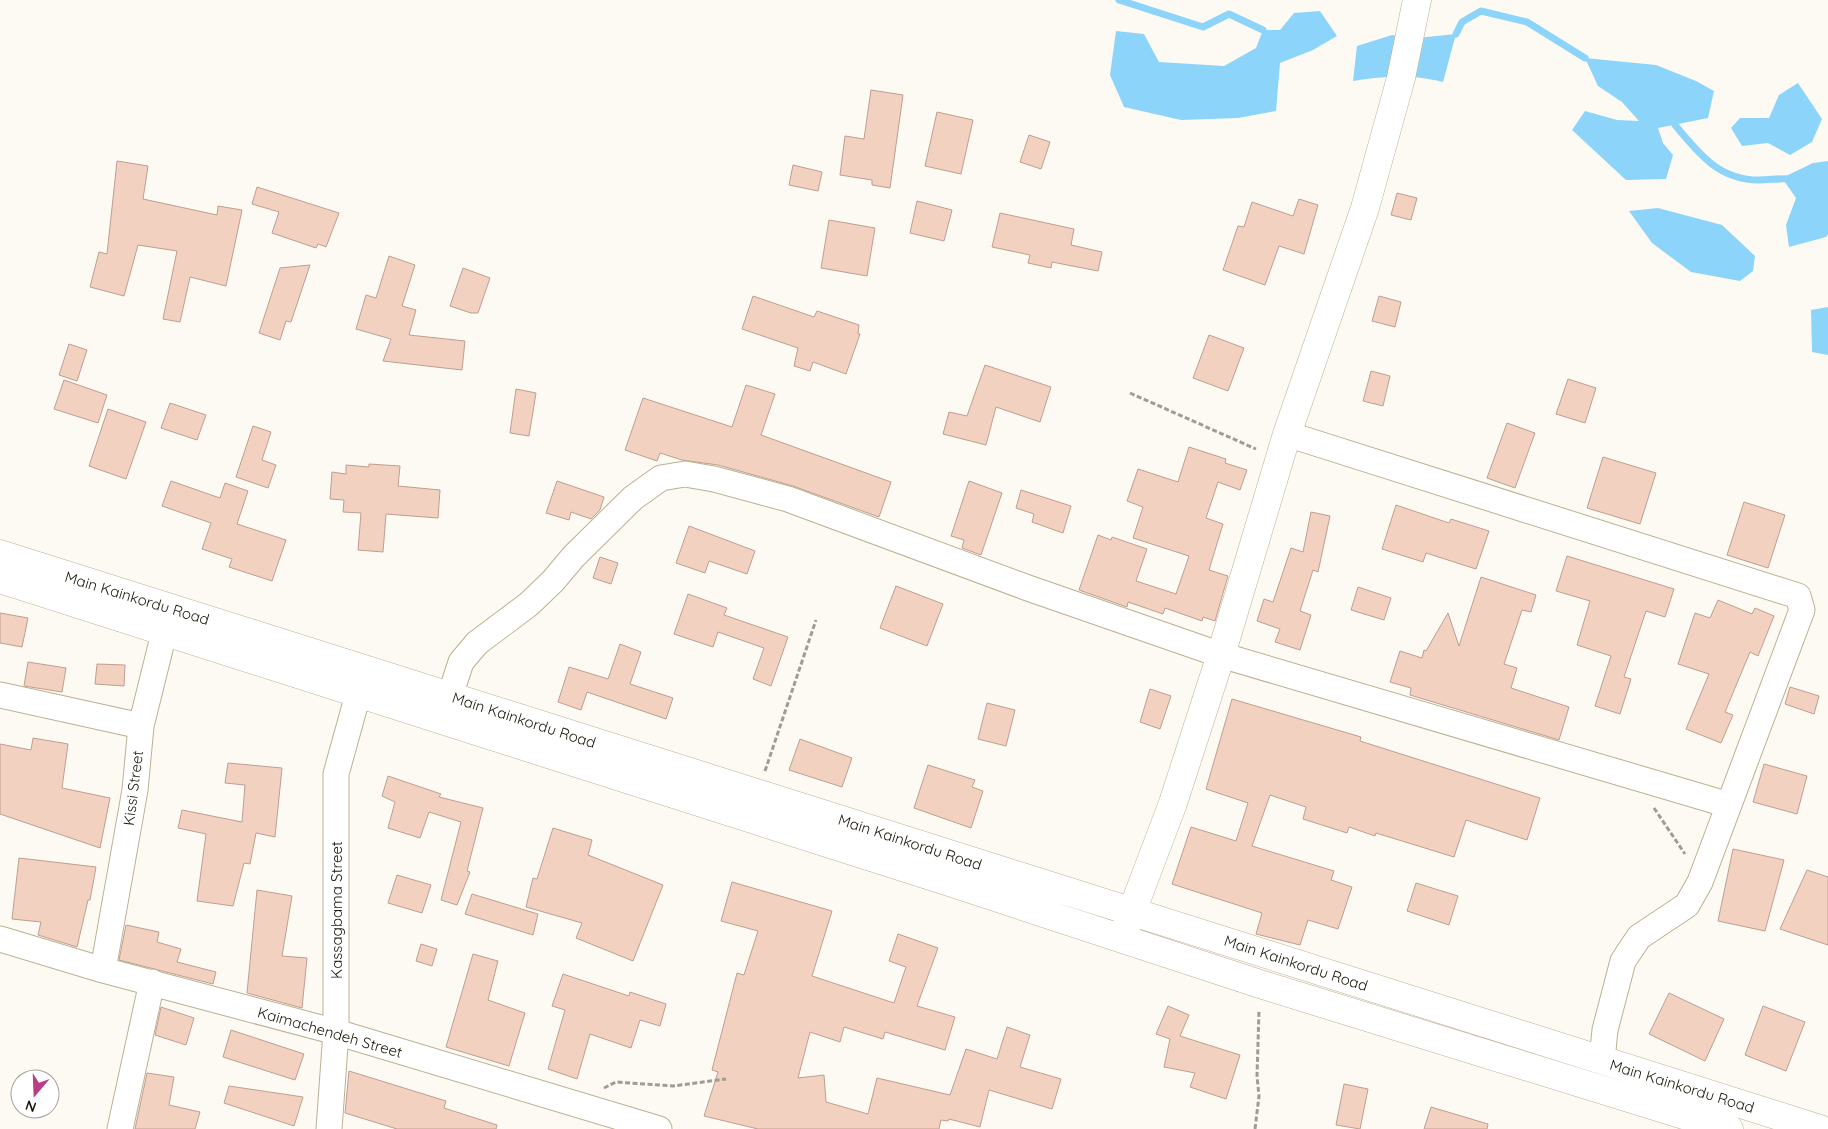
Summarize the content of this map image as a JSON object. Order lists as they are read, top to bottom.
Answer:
{
  "streets": {
    "main road": ["Main Kainkordu Road"],
    "street": ["Kissi Street", "Kassagbama Street", "Kaimachendeh Street"]
  },
  "crossings": [
    ["Main Kainkordu Road", "Kissi Street"],
    ["Main Kainkordu Road", "Kassagbama Street"],
    ["Kissi Street", "Kaimachendeh Street"],
    ["Kassagbama Street", "Kaimachendeh Street"]
  ],
  "north": "bottom"
}
